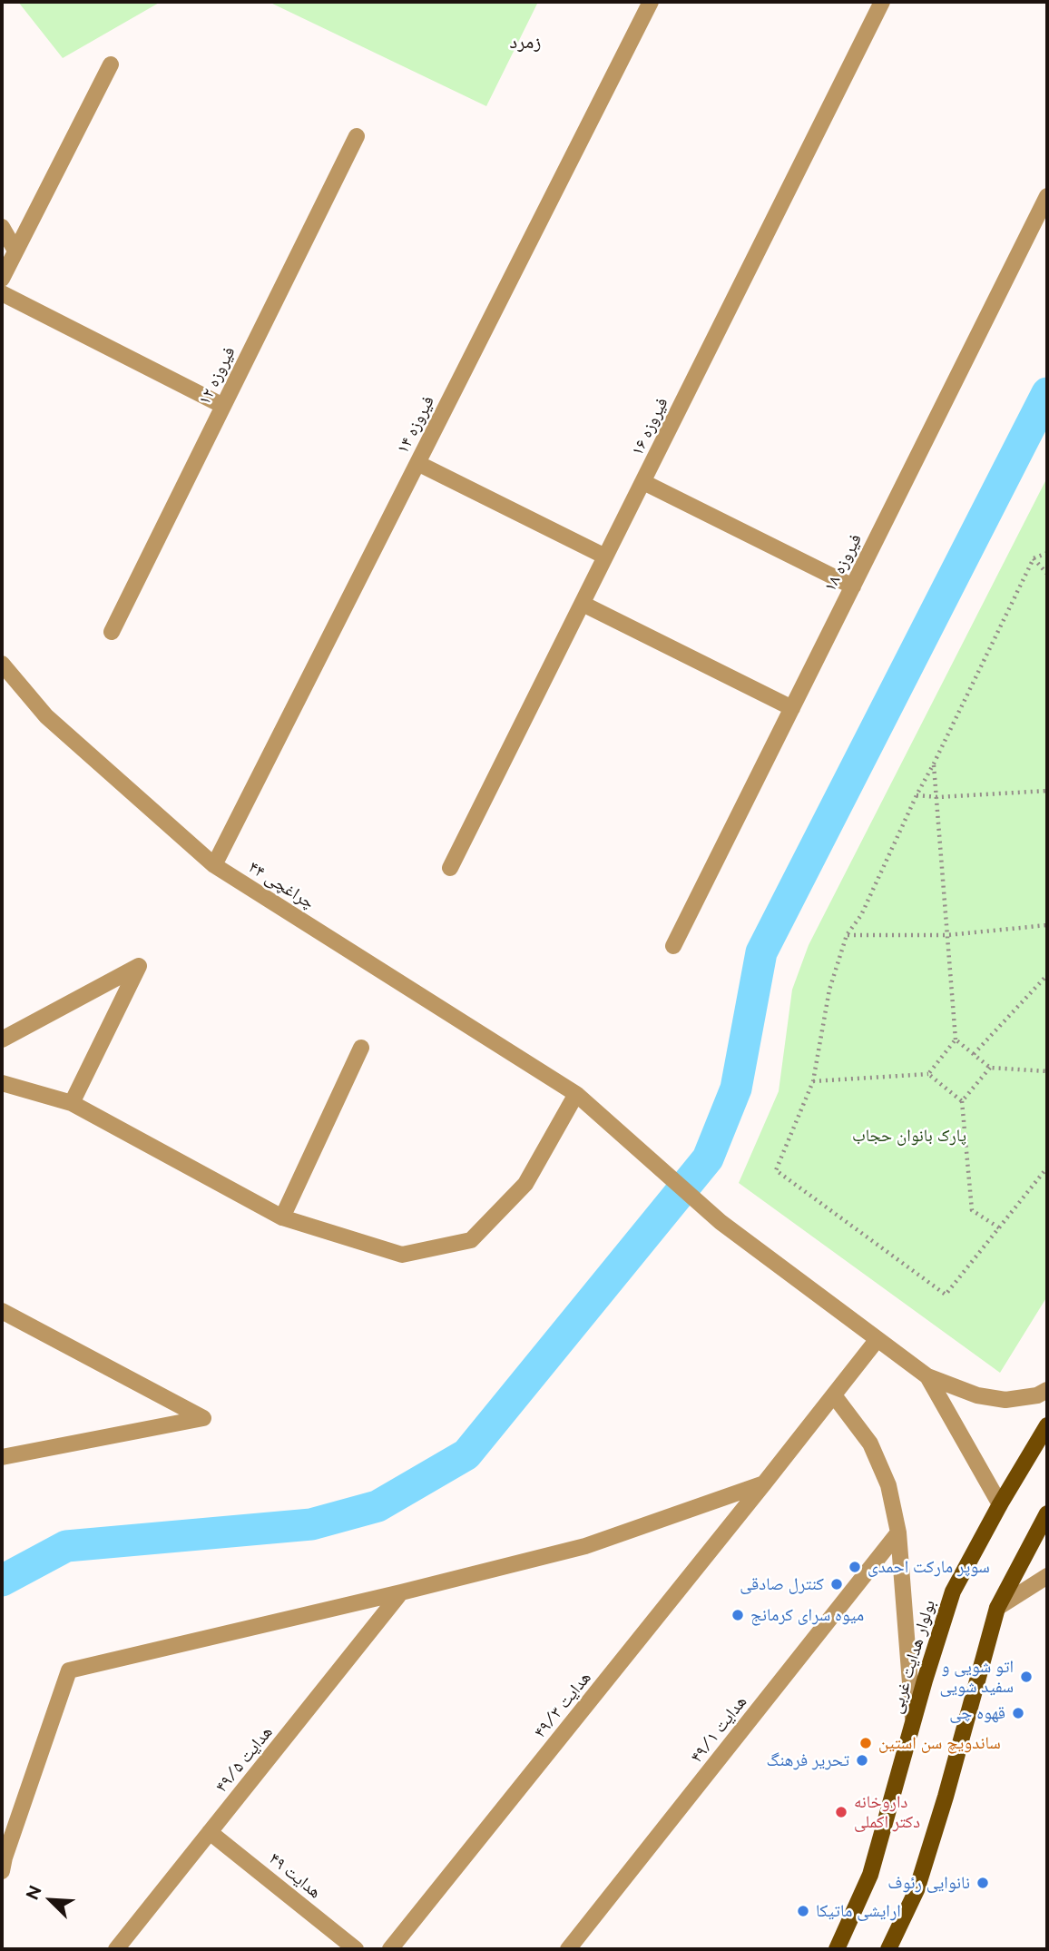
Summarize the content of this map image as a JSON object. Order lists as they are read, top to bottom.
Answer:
{
  "streets": {
    "main road": ["بولوار هدایت غربی"],
    "street": [
      "فیروزه ۱۲",
      "فیروزه ۱۴",
      "فیروزه ۱۶",
      "فیروزه ۱۸",
      "چراغچی ۴۴",
      "هدایت ۴۹/۳",
      "هدایت ۴۹/۱",
      "هدایت ۴۹/۵",
      "هدایت ۴۹"
    ]
  },
  "crossings": [
    ["فیروزه ۱۴", "چراغچی ۴۴"],
    ["چراغچی ۴۴", "هدایت ۴۹/۳"],
    ["هدایت ۴۹/۵", "هدایت ۴۹"]
  ],
  "districts": ["زمرد"],
  "parks": ["پارک بانوان حجاب"],
  "places": [
    "سوپر مارکت احمدی",
    "کنترل صادقی",
    "میوه سرای کرمانج",
    "اتو شویی و سفید شویی",
    "قهوه چی",
    "ساندویچ سن استین",
    "تحریر فرهنگ",
    "داروخانه دکتر اکملی",
    "نانوایی رئوف",
    "ارایشی ماتیکا"
  ],
  "north": "top left"
}
